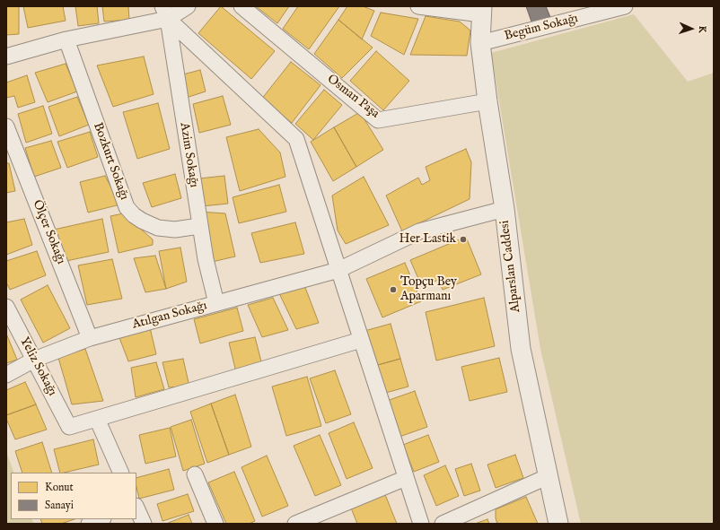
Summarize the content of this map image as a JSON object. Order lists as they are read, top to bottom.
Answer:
{
  "streets": {
    "street": [
      "Begüm Sokağı",
      "Osman Paşa",
      "Azim Sokağı",
      "Bozkurt Sokağı",
      "Ölçer Sokağı",
      "Alparslan Caddesi",
      "Atılgan Sokağı",
      "Yeliz Sokağı"
    ]
  },
  "crossings": [
    ["Begüm Sokağı", "Alparslan Caddesi"],
    ["Osman Paşa", "Alparslan Caddesi"],
    ["Azim Sokağı", "Bozkurt Sokağı"],
    ["Azim Sokağı", "Atılgan Sokağı"],
    ["Ölçer Sokağı", "Atılgan Sokağı"],
    ["Alparslan Caddesi", "Atılgan Sokağı"],
    ["Atılgan Sokağı", "Yeliz Sokağı"]
  ],
  "places": ["Her Lastik", "Topçu Bey Aparmanı"],
  "legend": ["Konut", "Sanayi"],
  "north": "right"
}
